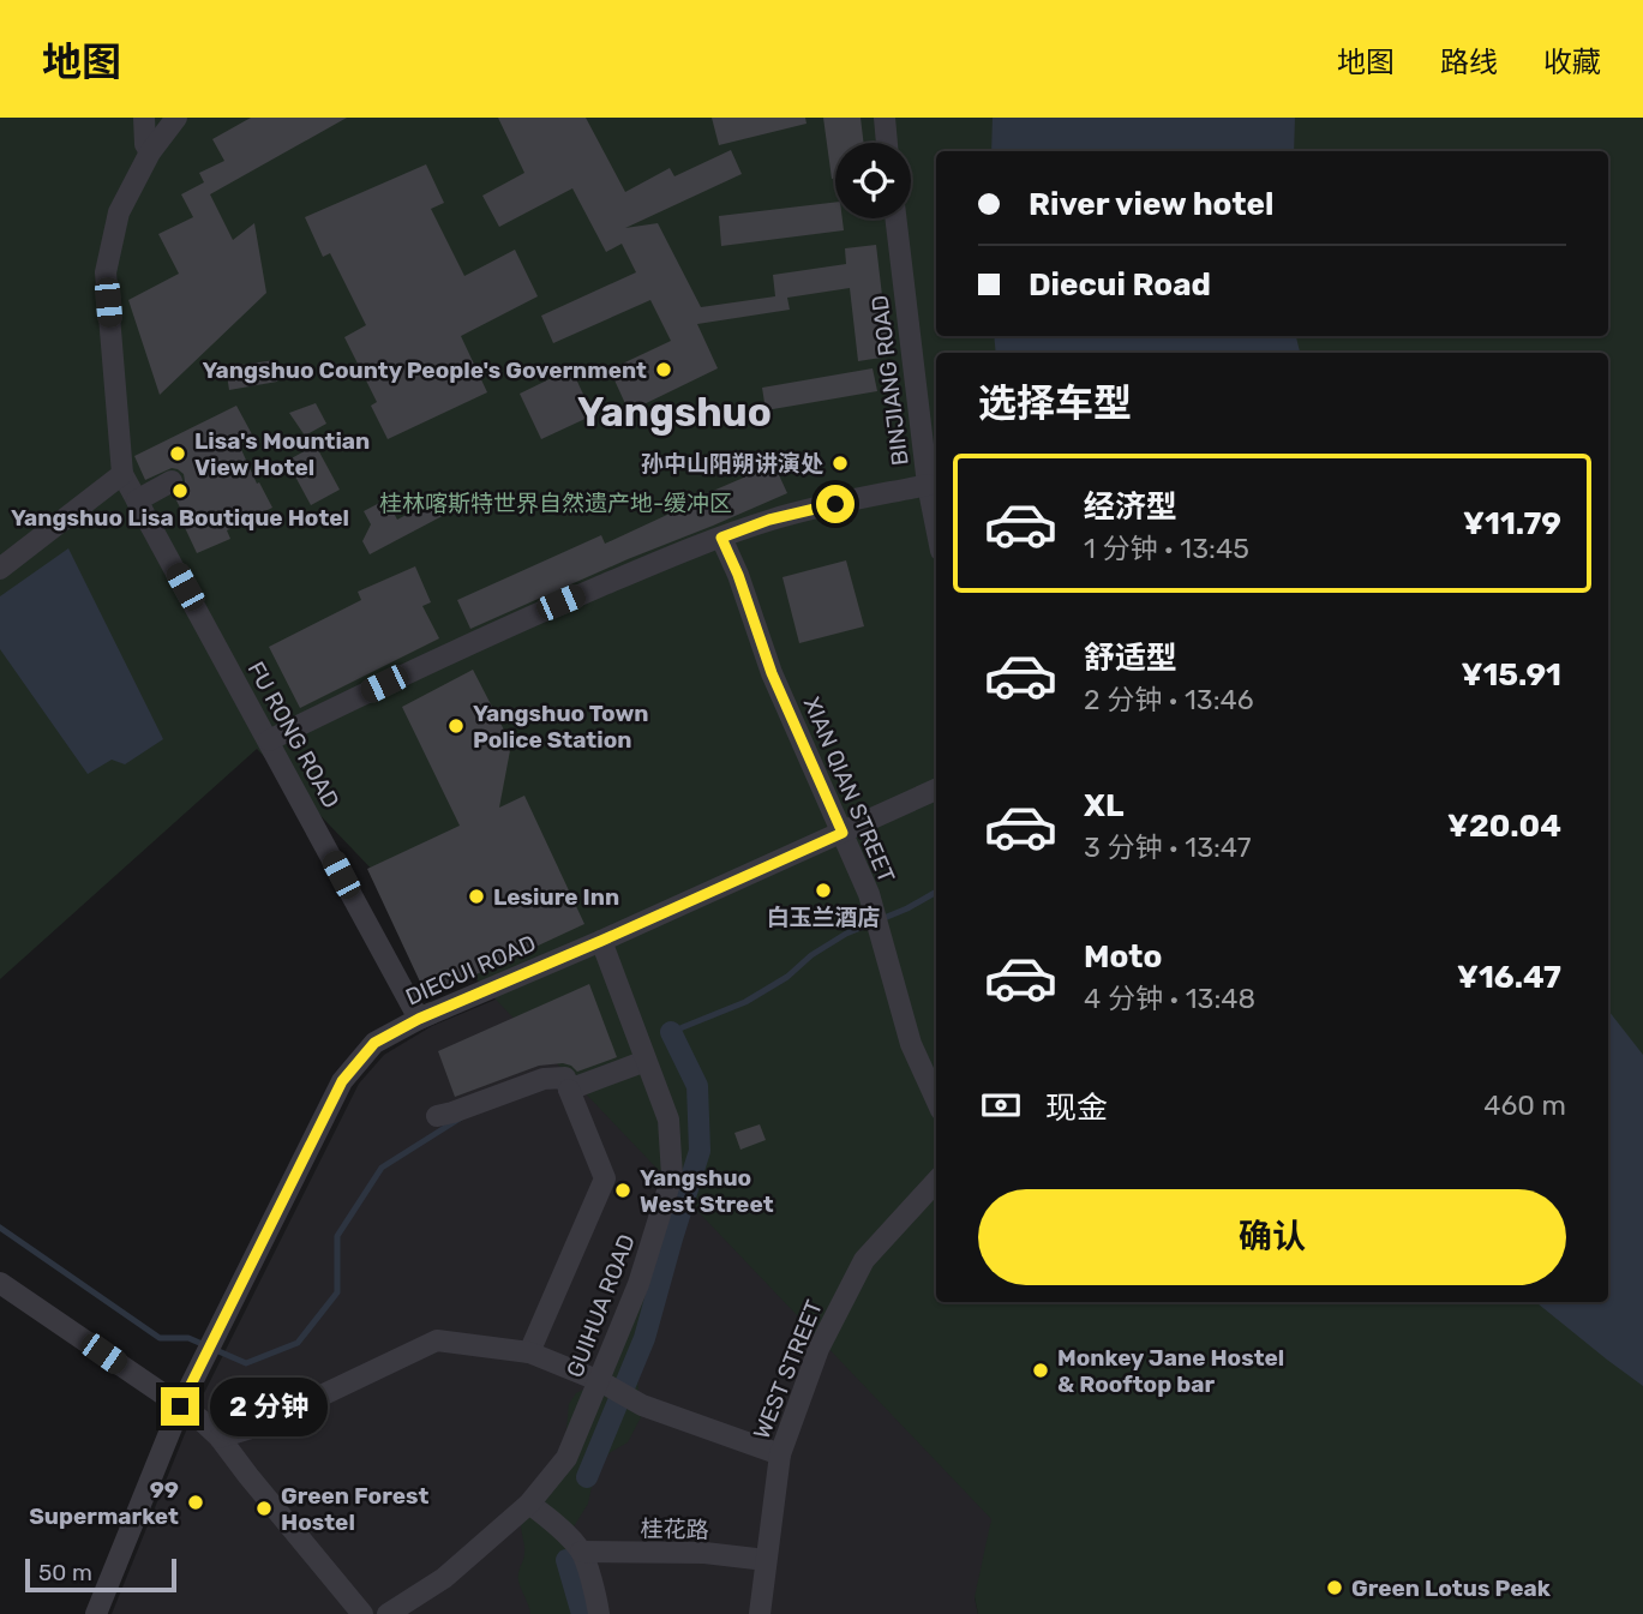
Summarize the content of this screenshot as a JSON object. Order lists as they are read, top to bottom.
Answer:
{
  "streets": {
    "street": [
      "BINJIANG ROAD",
      "FU RONG ROAD",
      "XIAN QIAN STREET",
      "DIECUI ROAD",
      "GUIHUA ROAD",
      "WEST STREET",
      "桂花路"
    ]
  },
  "crossings": [
    ["FU RONG ROAD", "DIECUI ROAD"],
    ["XIAN QIAN STREET", "DIECUI ROAD"],
    ["DIECUI ROAD", "GUIHUA ROAD"],
    ["WEST STREET", "桂花路"]
  ],
  "districts": ["Yangshuo"],
  "parks": ["桂林喀斯特世界自然遗产地-缓冲区"],
  "places": [
    "Yangshuo County People's Government",
    "Lisa's Mountian View Hotel",
    "孙中山阳朔讲演处",
    "Yangshuo Lisa Boutique Hotel",
    "Yangshuo Town Police Station",
    "白玉兰酒店",
    "Lesiure Inn",
    "Yangshuo West Street",
    "Monkey Jane Hostel & Rooftop bar",
    "99 Supermarket",
    "Green Forest Hostel",
    "Green Lotus Peak"
  ],
  "scale_bar": "50 m",
  "page": {
    "header": "地图",
    "nav": ["地图", "路线", "收藏"],
    "banner": ["River view hotel", "Diecui Road"],
    "heading": "选择车型",
    "list": [
      {
        "name": "经济型",
        "note": "1 分钟 · 13:45",
        "value": "¥11.79"
      },
      {
        "name": "舒适型",
        "note": "2 分钟 · 13:46",
        "value": "¥15.91"
      },
      {
        "name": "XL",
        "note": "3 分钟 · 13:47",
        "value": "¥20.04"
      },
      {
        "name": "Moto",
        "note": "4 分钟 · 13:48",
        "value": "¥16.47"
      }
    ],
    "pay": ["现金", "460 m"],
    "buttons": "确认",
    "bubble": "2 分钟",
    "scale": "50 m"
  }
}
